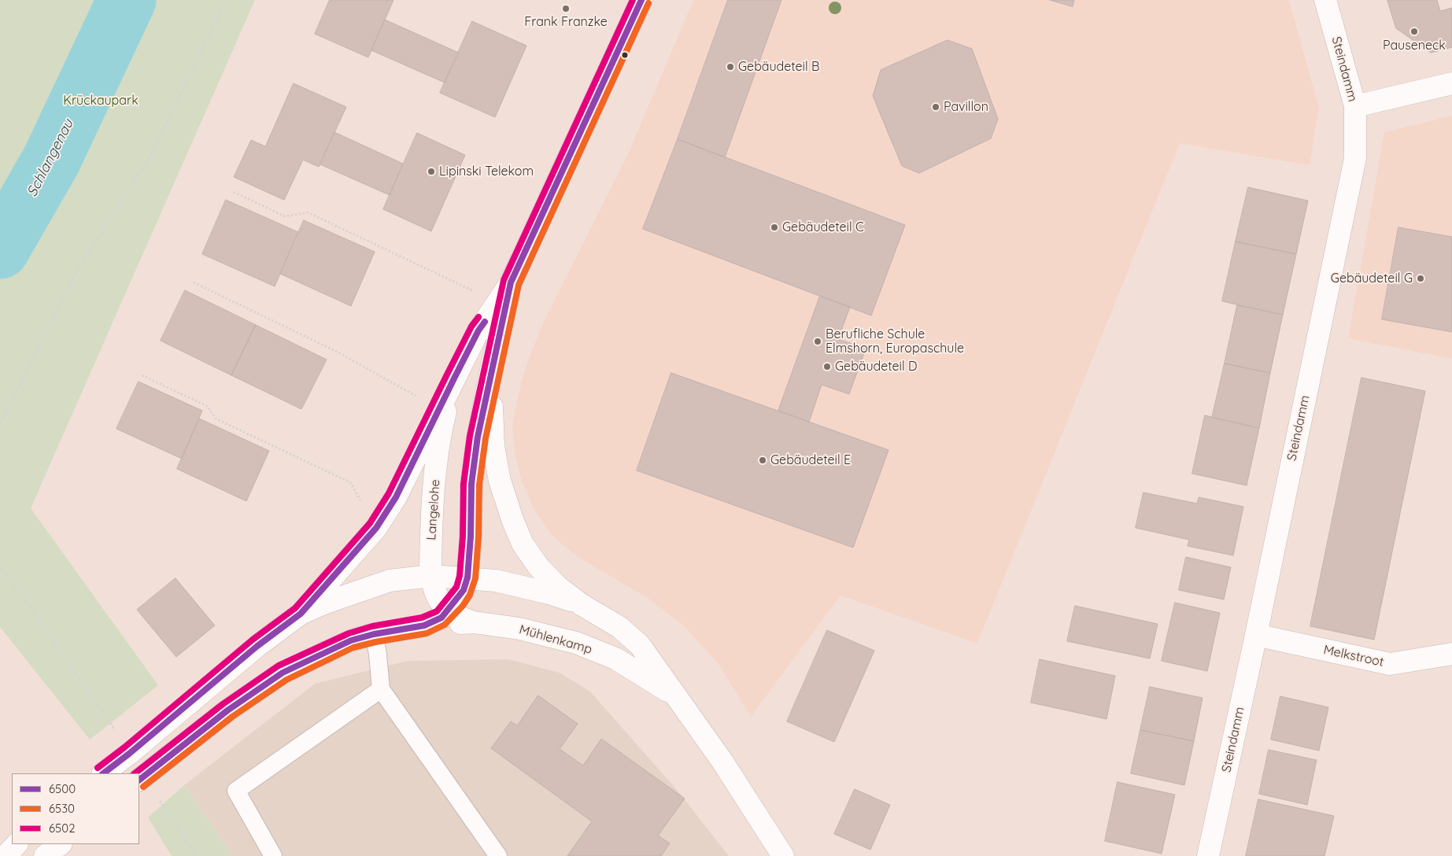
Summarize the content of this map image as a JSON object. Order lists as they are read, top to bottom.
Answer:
{
  "streets": {
    "street": [
      "Steindamm",
      "Langelohe",
      "Mühlenkamp",
      "Melkstroot"
    ]
  },
  "crossings": [
    ["Steindamm", "Melkstroot"],
    ["Langelohe", "Mühlenkamp"]
  ],
  "water": ["Schlangenau"],
  "parks": ["Krückaupark"],
  "places": [
    "Frank Franzke",
    "Pauseneck",
    "Gebäudeteil B",
    "Pavillon",
    "Lipinski Telekom",
    "Gebäudeteil C",
    "Gebäudeteil G",
    "Berufliche Schule Elmshorn, Europaschule",
    "Gebäudeteil D",
    "Gebäudeteil E"
  ],
  "lines": ["transit line 6500", "transit line 6502", "transit line 6530"],
  "legend": ["6500", "6530", "6502"]
}
